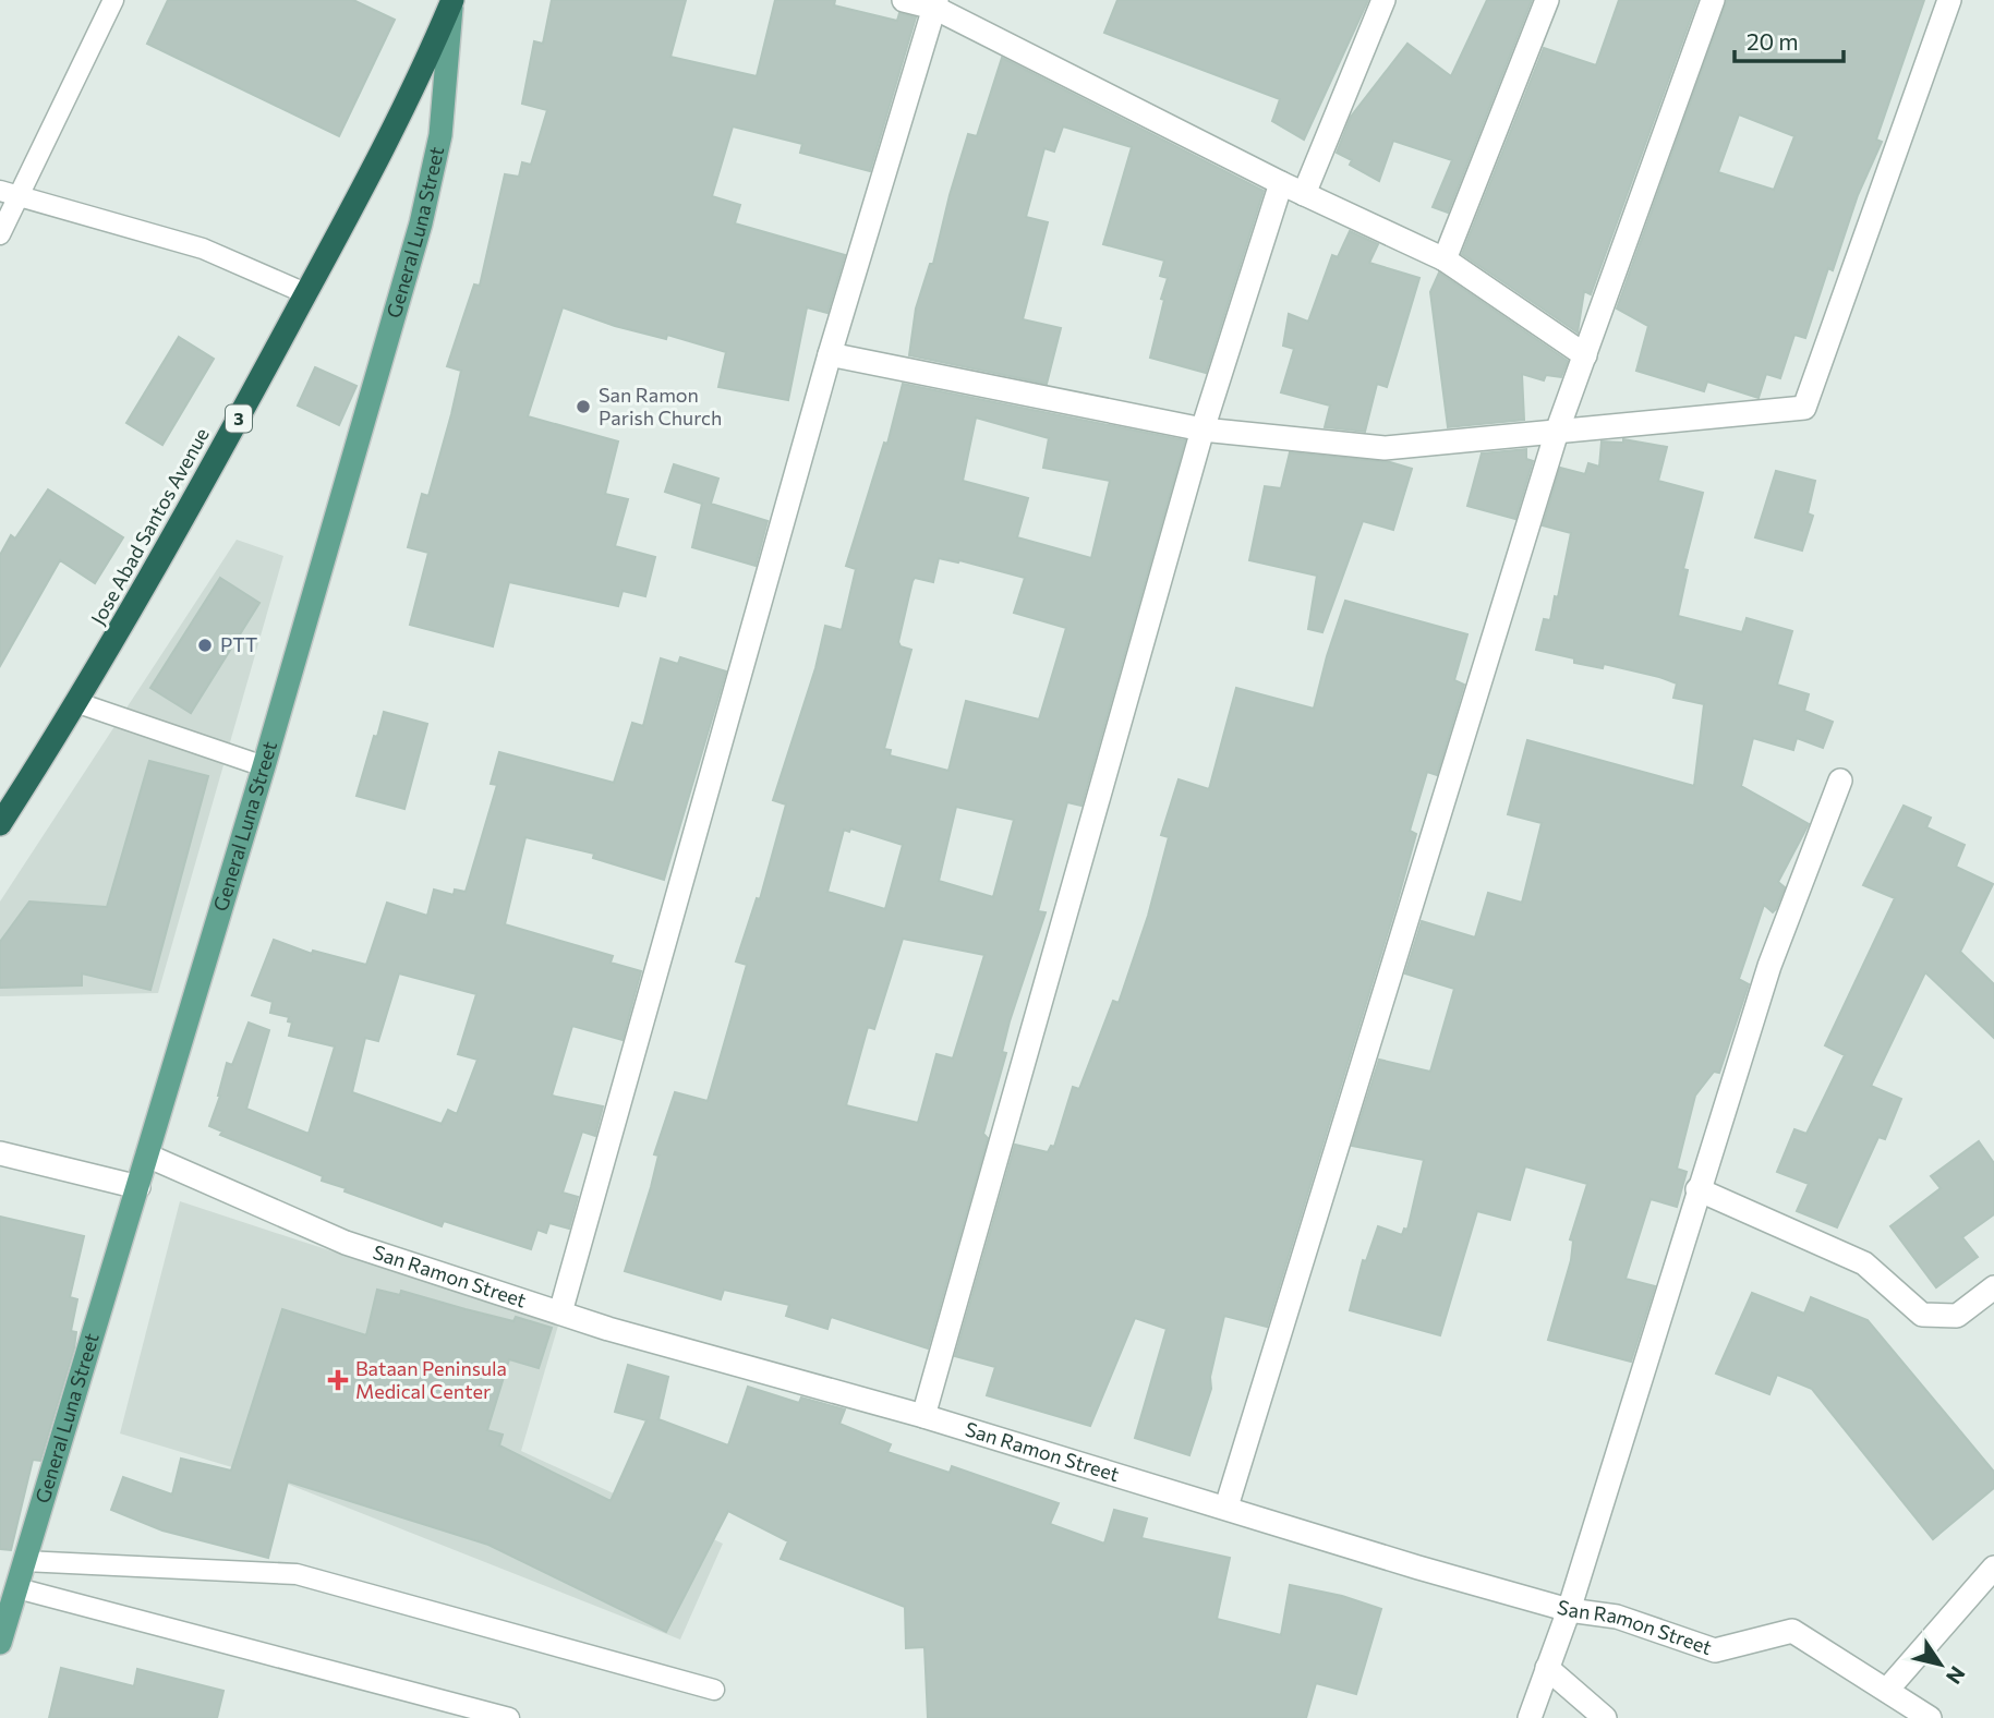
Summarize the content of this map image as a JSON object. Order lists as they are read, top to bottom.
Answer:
{
  "streets": {
    "highway": ["3", "Jose Abad Santos Avenue"],
    "main road": ["General Luna Street"],
    "street": ["San Ramon Street"]
  },
  "crossings": [
    ["General Luna Street", "Jose Abad Santos Avenue"],
    ["General Luna Street", "San Ramon Street"]
  ],
  "places": {
    "other": ["San Ramon Parish Church", "PTT"],
    "health": ["Bataan Peninsula Medical Center"]
  },
  "scale_bar": "20 m",
  "north": "bottom right"
}
